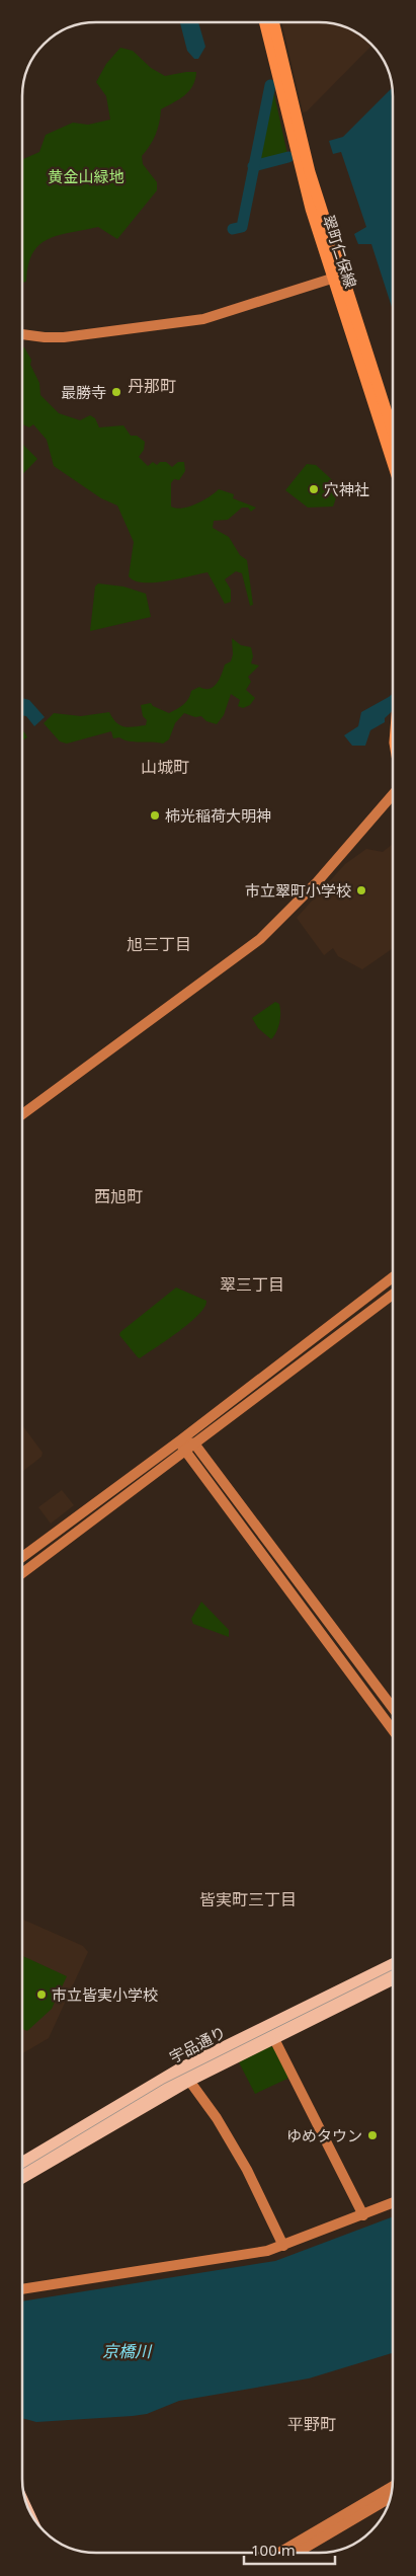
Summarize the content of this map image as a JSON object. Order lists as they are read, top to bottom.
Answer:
{
  "streets": {
    "highway": ["宇品通り"],
    "main road": ["翠町仁保線"]
  },
  "districts": [
    "丹那町",
    "山城町",
    "旭三丁目",
    "西旭町",
    "翠三丁目",
    "皆実町三丁目",
    "平野町"
  ],
  "water": ["京橋川"],
  "parks": ["黄金山緑地"],
  "places": [
    "最勝寺",
    "穴神社",
    "柿光稲荷大明神",
    "市立翠町小学校",
    "市立皆実小学校",
    "ゆめタウン"
  ],
  "scale_bar": "100 m"
}
